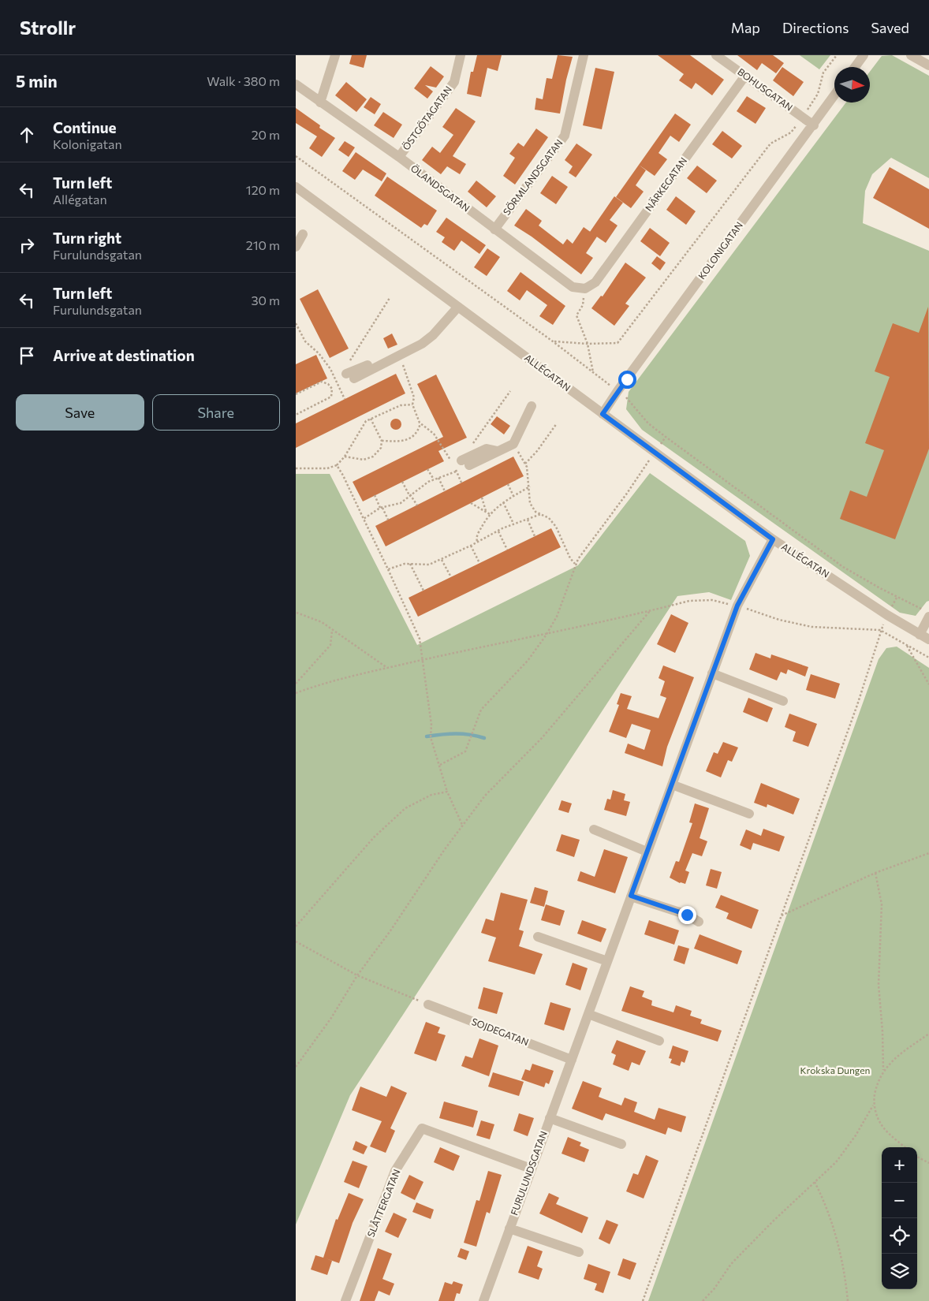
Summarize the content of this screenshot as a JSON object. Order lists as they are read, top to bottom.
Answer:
{
  "streets": {
    "street": [
      "BOHUSGATAN",
      "ÖSTGÖTAGATAN",
      "SÖRMLANDSGATAN",
      "NÄRKEGATAN",
      "ÖLANDSGATAN",
      "KOLONIGATAN",
      "ALLÉGATAN",
      "SOJDEGATAN",
      "FURULUNDSGATAN",
      "SLÅTTERGATAN"
    ]
  },
  "crossings": [
    ["BOHUSGATAN", "NÄRKEGATAN"],
    ["BOHUSGATAN", "KOLONIGATAN"],
    ["ÖSTGÖTAGATAN", "ÖLANDSGATAN"],
    ["SÖRMLANDSGATAN", "ÖLANDSGATAN"],
    ["NÄRKEGATAN", "ÖLANDSGATAN"],
    ["KOLONIGATAN", "ALLÉGATAN"],
    ["ALLÉGATAN", "FURULUNDSGATAN"],
    ["SOJDEGATAN", "FURULUNDSGATAN"],
    ["FURULUNDSGATAN", "SLÅTTERGATAN"]
  ],
  "parks": ["Krokska Dungen"],
  "north": "right",
  "page": {
    "header": "Strollr",
    "nav": ["Map", "Directions", "Saved"],
    "heading": ["5 min", "Walk · 380 m"],
    "list": [
      ["Continue", "Kolonigatan", "20 m"],
      ["Turn left", "Allégatan", "120 m"],
      ["Turn right", "Furulundsgatan", "210 m"],
      ["Turn left", "Furulundsgatan", "30 m"],
      "Arrive at destination"
    ],
    "buttons": ["Save", "Share"],
    "map_buttons": ["+", "−"]
  }
}
